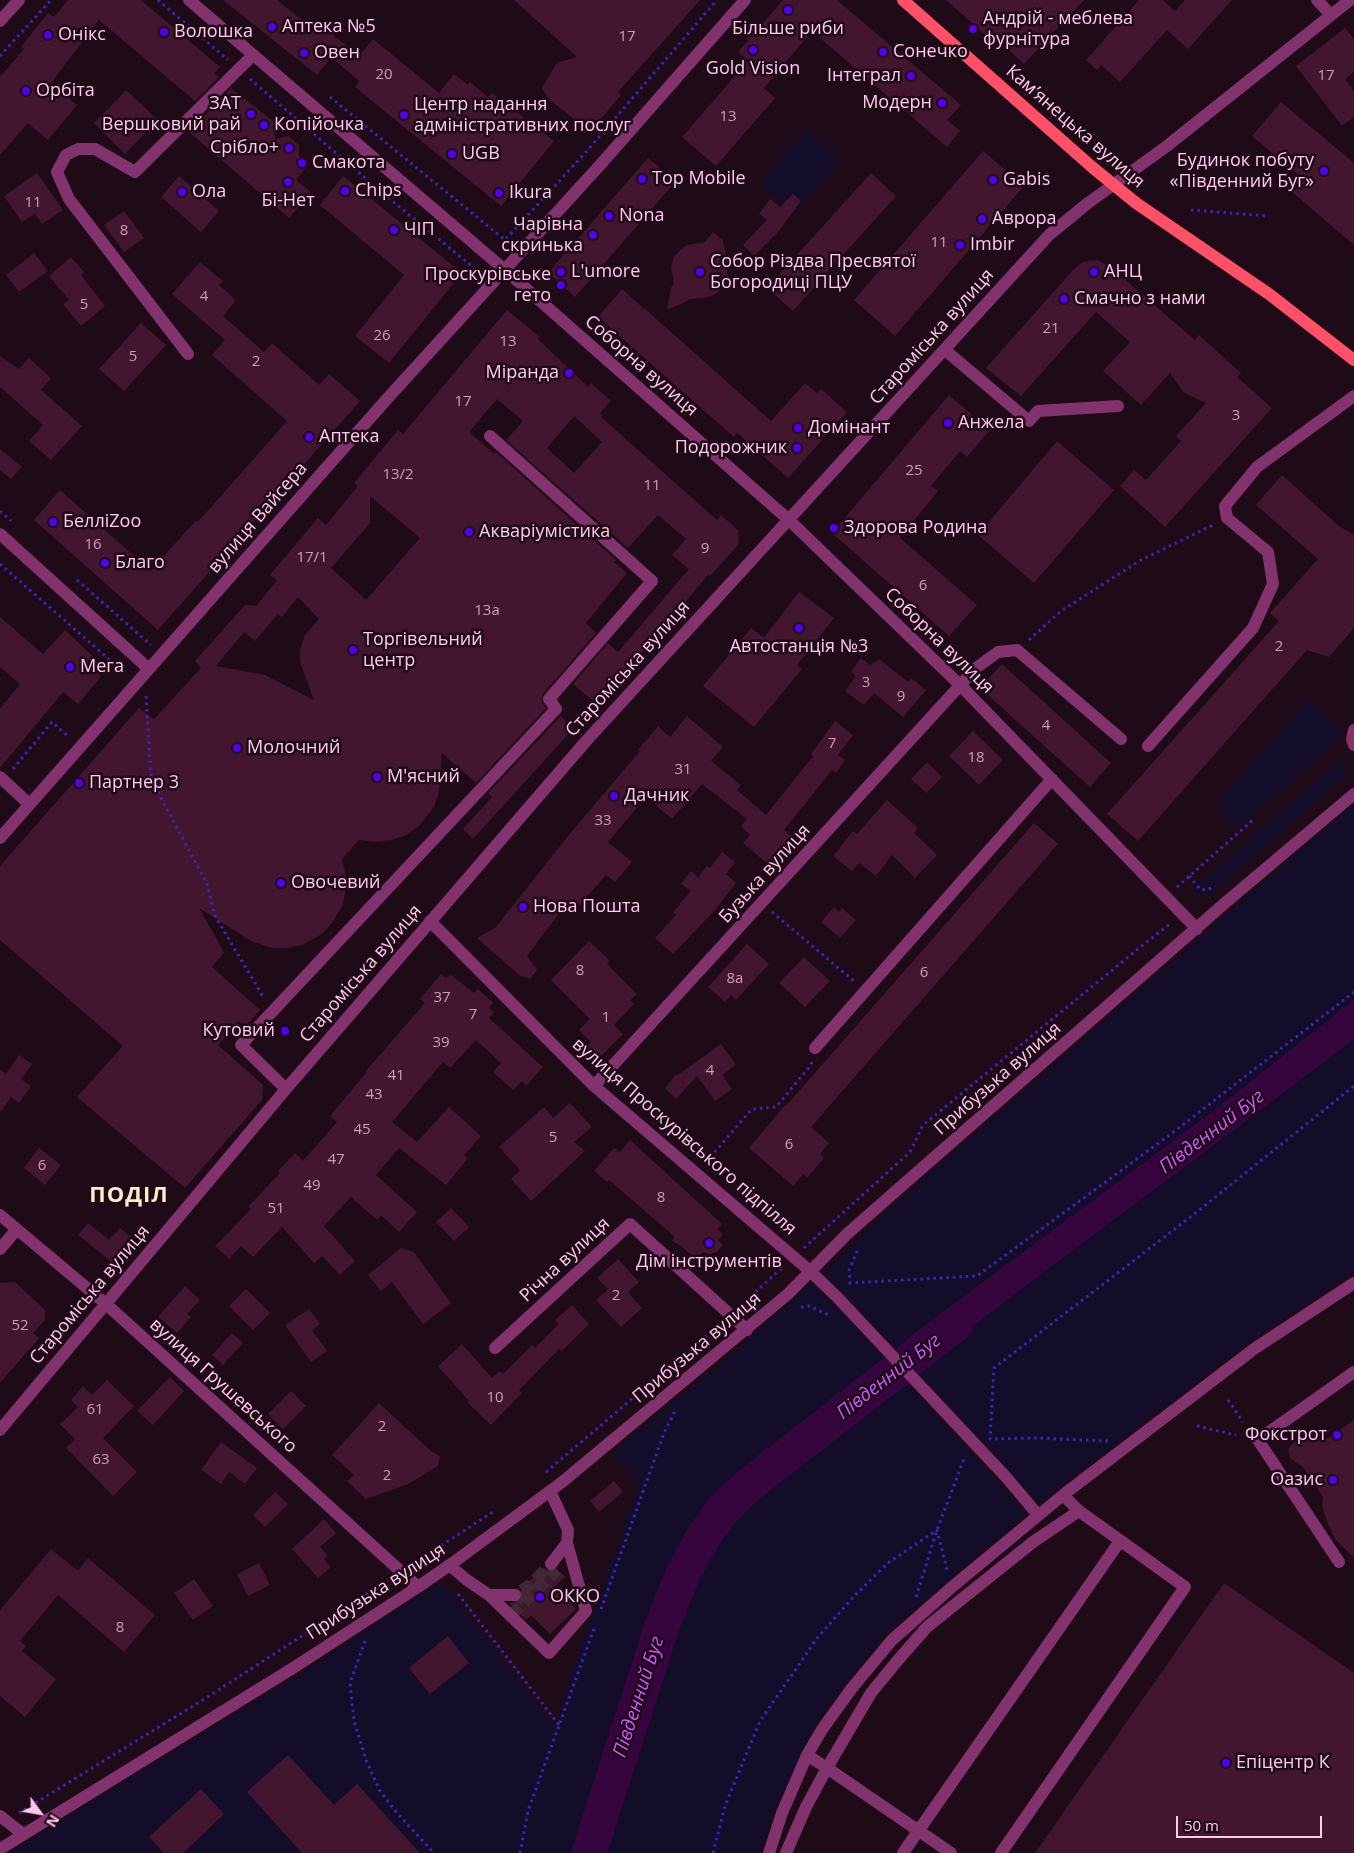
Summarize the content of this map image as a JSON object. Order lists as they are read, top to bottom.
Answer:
{
  "streets": {
    "main road": ["Камʼянецька вулиця"],
    "street": [
      "Староміська вулиця",
      "Соборна вулиця",
      "вулиця Вайсера",
      "Бузька вулиця",
      "Прибузька вулиця",
      "вулиця Проскурівського підпілля",
      "Річна вулиця",
      "вулиця Грушевського"
    ]
  },
  "crossings": [
    ["Камʼянецька вулиця", "Староміська вулиця"],
    ["Староміська вулиця", "Соборна вулиця"],
    ["Староміська вулиця", "вулиця Проскурівського підпілля"],
    ["Староміська вулиця", "вулиця Грушевського"],
    ["Соборна вулиця", "вулиця Вайсера"],
    ["Соборна вулиця", "Бузька вулиця"],
    ["Соборна вулиця", "Прибузька вулиця"],
    ["Бузька вулиця", "вулиця Проскурівського підпілля"],
    ["Прибузька вулиця", "вулиця Проскурівського підпілля"],
    ["Прибузька вулиця", "Річна вулиця"],
    ["Прибузька вулиця", "вулиця Грушевського"]
  ],
  "districts": ["ПОДІЛ"],
  "water": ["Південний Буг"],
  "places": [
    "Більше риби",
    "Аптека №5",
    "Андрій - меблева фурнітура",
    "Волошка",
    "Онікс",
    "Gold Vision",
    "Сонечко",
    "Овен",
    "Інтеграл",
    "Орбіта",
    "Модерн",
    "ЗАТ Вершковий рай",
    "Центр надання адміністративних послуг",
    "Копійочка",
    "Срібло+",
    "UGB",
    "Смакота",
    "Будинок побуту «Південний Буг»",
    "Top Mobile",
    "Gabis",
    "Бі-Нет",
    "Chips",
    "Ола",
    "Ikura",
    "Nona",
    "Аврора",
    "ЧІП",
    "Чарівна скринька",
    "Imbir",
    "L'umore",
    "Собор Різдва Пресвятої Богородиці ПЦУ",
    "АНЦ",
    "Проскурівське гето",
    "Смачно з нами",
    "Міранда",
    "Анжела",
    "Домінант",
    "Аптека",
    "Подорожник",
    "БелліZoo",
    "Здорова Родина",
    "Акваріумістика",
    "Благо",
    "Автостанція №3",
    "Торгівельний центр",
    "Мега",
    "Молочний",
    "М'ясний",
    "Партнер 3",
    "Дачник",
    "Овочевий",
    "Нова Пошта",
    "Кутовий",
    "Дім інструментів",
    "Фокстрот",
    "Оазис",
    "ОККО",
    "Епіцентр К"
  ],
  "house_numbers": [
    "17",
    "20",
    "17",
    "13",
    "11",
    "8",
    "11",
    "4",
    "5",
    "21",
    "26",
    "13",
    "5",
    "2",
    "17",
    "3",
    "25",
    "13/2",
    "11",
    "16",
    "9",
    "17/1",
    "6",
    "13а",
    "2",
    "3",
    "9",
    "4",
    "7",
    "18",
    "31",
    "33",
    "8",
    "6",
    "8а",
    "37",
    "7",
    "1",
    "39",
    "4",
    "41",
    "43",
    "45",
    "5",
    "6",
    "47",
    "6",
    "49",
    "8",
    "51",
    "2",
    "52",
    "10",
    "61",
    "2",
    "63",
    "2",
    "8"
  ],
  "scale_bar": "50 m",
  "north": "bottom right"
}
